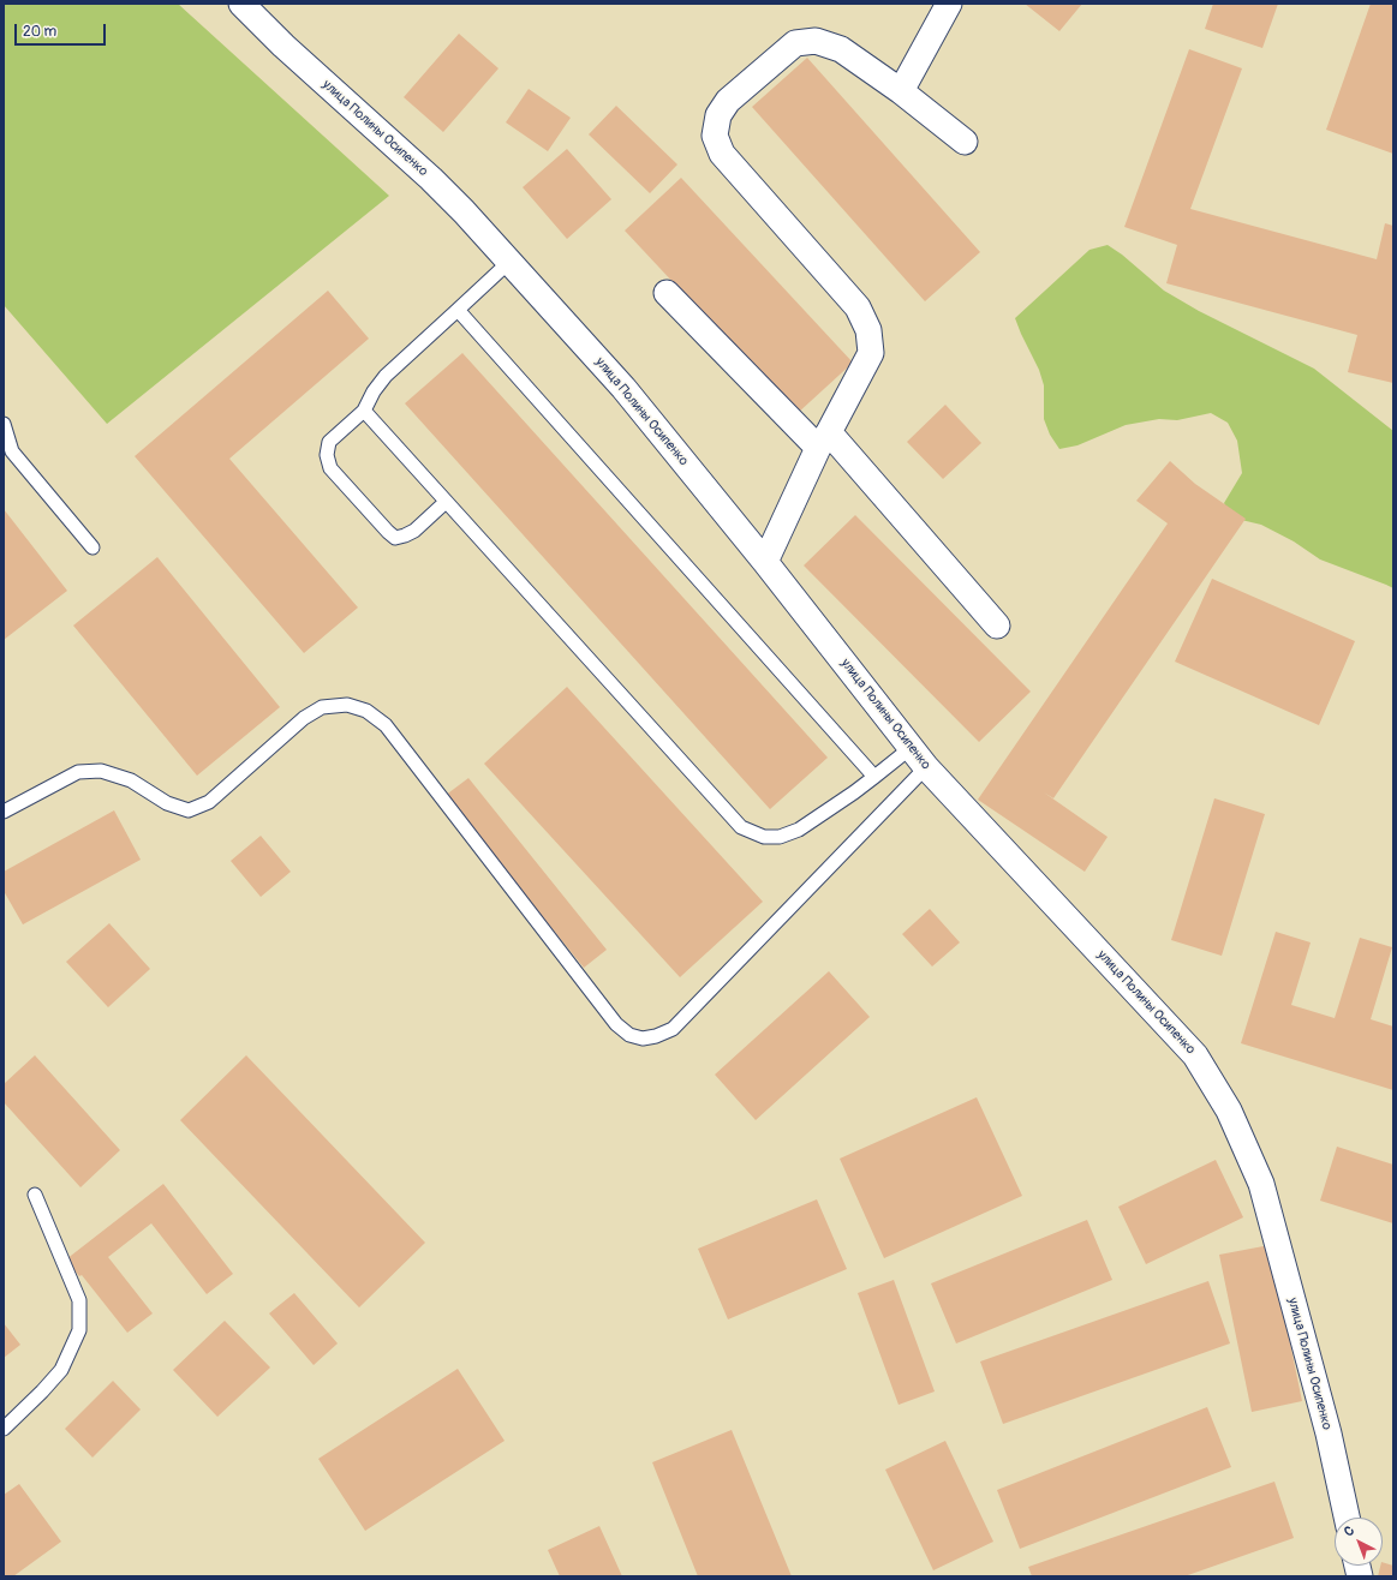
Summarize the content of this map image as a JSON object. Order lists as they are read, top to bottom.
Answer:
{
  "streets": {
    "street": ["улица Полины Осипенко"]
  },
  "scale_bar": "20 m",
  "north": "top left"
}
